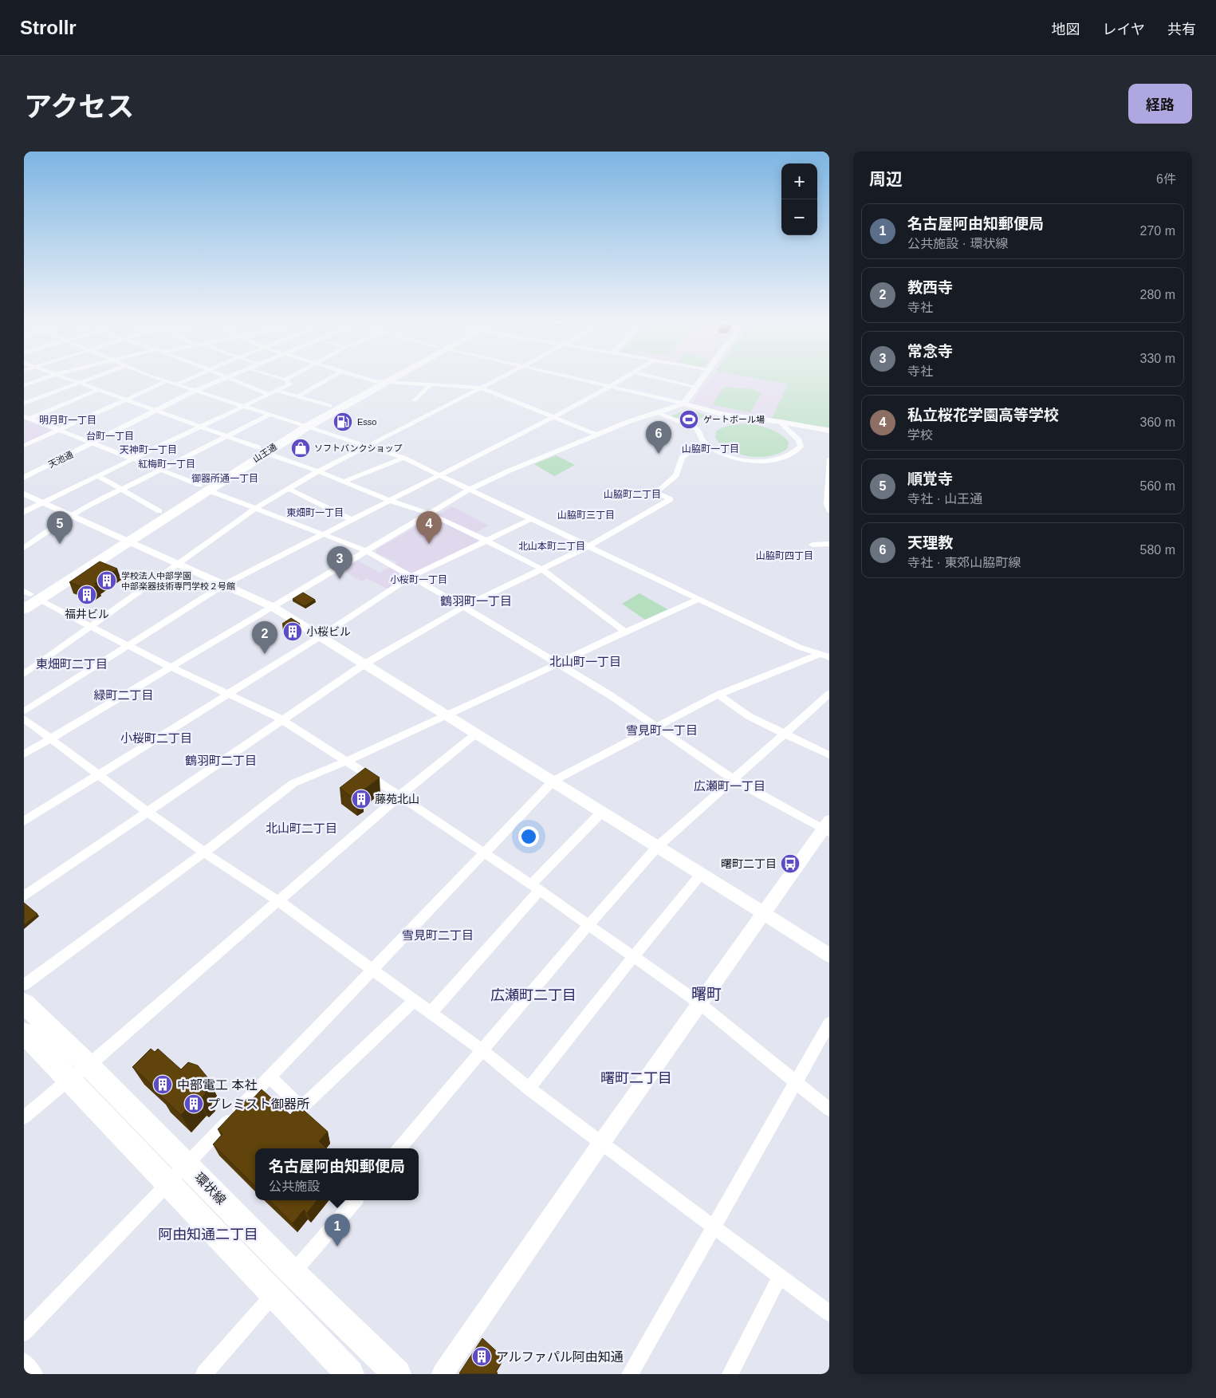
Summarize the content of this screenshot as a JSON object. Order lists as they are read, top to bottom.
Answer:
{
  "streets": {
    "main road": ["山王通", "環状線"],
    "street": ["天池通"]
  },
  "districts": [
    "明月町一丁目",
    "台町一丁目",
    "山脇町一丁目",
    "天神町一丁目",
    "紅梅町一丁目",
    "御器所通一丁目",
    "山脇町二丁目",
    "東畑町一丁目",
    "山脇町三丁目",
    "北山本町二丁目",
    "山脇町四丁目",
    "小桜町一丁目",
    "鶴羽町一丁目",
    "北山町一丁目",
    "東畑町二丁目",
    "緑町二丁目",
    "雪見町一丁目",
    "小桜町二丁目",
    "鶴羽町二丁目",
    "広瀬町一丁目",
    "北山町二丁目",
    "雪見町二丁目",
    "曙町",
    "広瀬町二丁目",
    "曙町二丁目",
    "阿由知通二丁目"
  ],
  "places": {
    "sports": ["ゲートボール場"],
    "fuel station": ["Esso"],
    "shop": ["ソフトバンクショップ"],
    "building": [
      "学校法人中部学園 中部楽器技術専門学校２号館",
      "福井ビル",
      "小桜ビル",
      "藤苑北山",
      "中部電工 本社",
      "プレミスト御器所",
      "アルファパル阿由知通"
    ],
    "bus stop": ["曙町二丁目"]
  },
  "page": {
    "header": "Strollr",
    "nav": ["地図", "レイヤ", "共有"],
    "title": "アクセス",
    "buttons": "経路",
    "heading": ["周辺", "6件"],
    "map_buttons": ["+", "−"],
    "list": [
      {
        "mark": "1",
        "name": "名古屋阿由知郵便局",
        "note": "公共施設 · 環状線",
        "value": "270 m"
      },
      {
        "mark": "2",
        "name": "教西寺",
        "note": "寺社",
        "value": "280 m"
      },
      {
        "mark": "3",
        "name": "常念寺",
        "note": "寺社",
        "value": "330 m"
      },
      {
        "mark": "4",
        "name": "私立桜花学園高等学校",
        "note": "学校",
        "value": "360 m"
      },
      {
        "mark": "5",
        "name": "順覚寺",
        "note": "寺社 · 山王通",
        "value": "560 m"
      },
      {
        "mark": "6",
        "name": "天理教",
        "note": "寺社 · 東郊山脇町線",
        "value": "580 m"
      }
    ],
    "pins": [
      "6",
      "4",
      "5",
      "3",
      "2",
      "1"
    ],
    "popup": ["名古屋阿由知郵便局", "公共施設"]
  }
}
